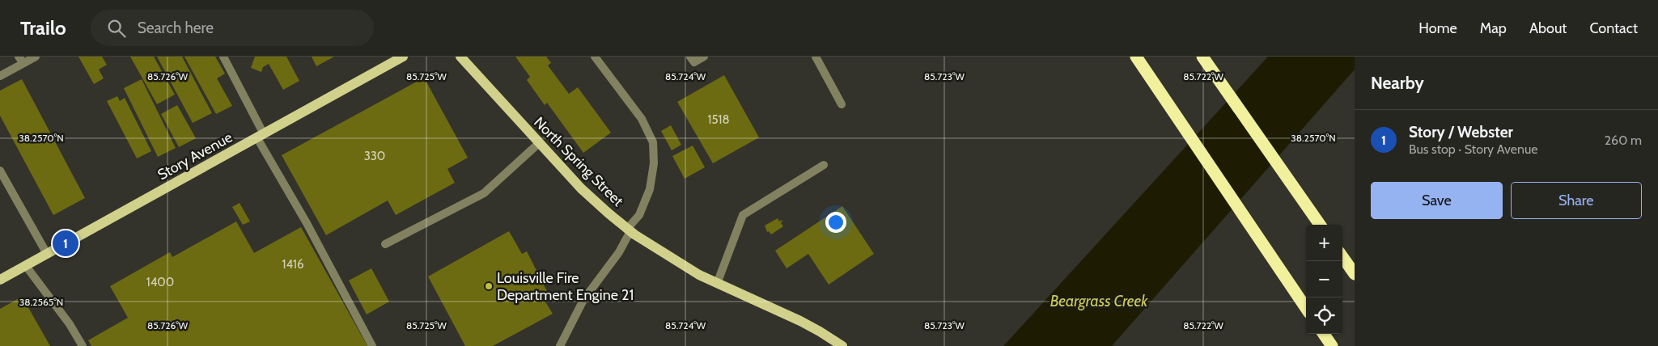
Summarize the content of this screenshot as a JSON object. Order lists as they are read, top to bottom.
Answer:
{
  "streets": {
    "main road": ["Story Avenue", "North Spring Street"]
  },
  "water": ["Beargrass Creek"],
  "places": ["Louisville Fire Department Engine 21"],
  "house_numbers": [
    "1518",
    "330",
    "1416",
    "1400"
  ],
  "page": {
    "header": "Trailo",
    "search": "Search here",
    "nav": [
      "Home",
      "Map",
      "About",
      "Contact"
    ],
    "heading": "Nearby",
    "list": [
      {
        "mark": "1",
        "name": "Story / Webster",
        "note": "Bus stop · Story Avenue",
        "value": "260 m"
      }
    ],
    "buttons": ["Save", "Share"],
    "map_buttons": ["+", "−"],
    "pins": "1"
  },
  "coordinates": [
    "85.726°W",
    "85.725°W",
    "85.724°W",
    "85.723°W",
    "85.722°W",
    "38.2570°N",
    "38.2565°N"
  ]
}
